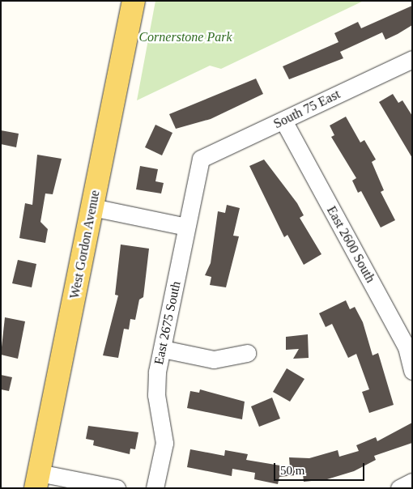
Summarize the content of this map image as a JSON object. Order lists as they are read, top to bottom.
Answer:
{
  "streets": {
    "main road": ["West Gordon Avenue"],
    "street": ["South 75 East", "East 2600 South", "East 2675 South"]
  },
  "crossings": [
    ["South 75 East", "East 2600 South"],
    ["South 75 East", "East 2675 South"]
  ],
  "parks": ["Cornerstone Park"],
  "scale_bar": "50 m"
}
